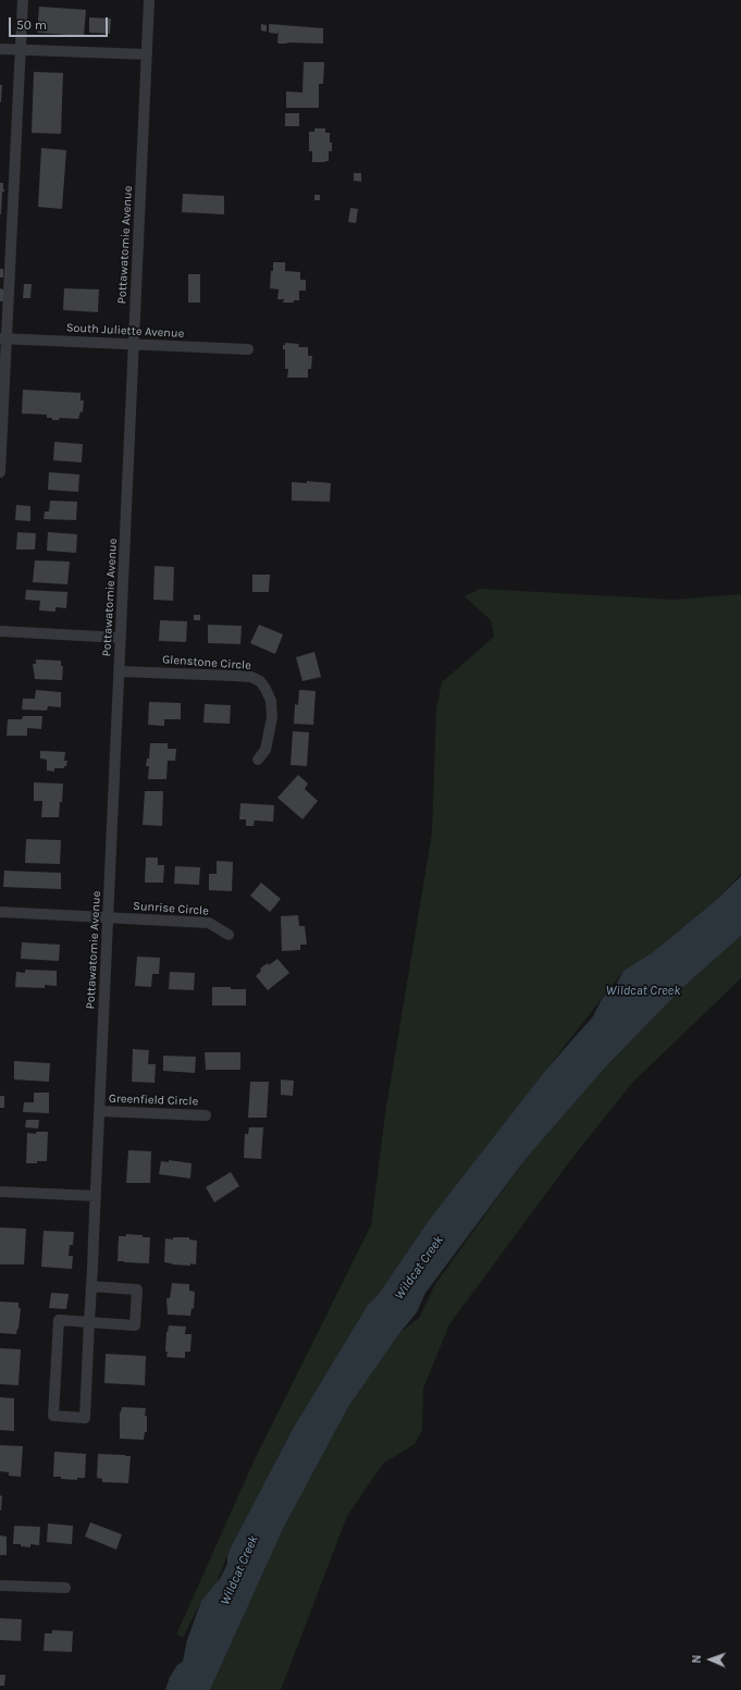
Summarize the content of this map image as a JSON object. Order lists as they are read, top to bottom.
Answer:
{
  "streets": {
    "street": [
      "Pottawatomie Avenue",
      "South Juliette Avenue",
      "Glenstone Circle",
      "Sunrise Circle",
      "Greenfield Circle"
    ]
  },
  "crossings": [
    ["Pottawatomie Avenue", "South Juliette Avenue"],
    ["Pottawatomie Avenue", "Glenstone Circle"],
    ["Pottawatomie Avenue", "Sunrise Circle"],
    ["Pottawatomie Avenue", "Greenfield Circle"]
  ],
  "water": ["Wildcat Creek"],
  "scale_bar": "50 m",
  "north": "left"
}
